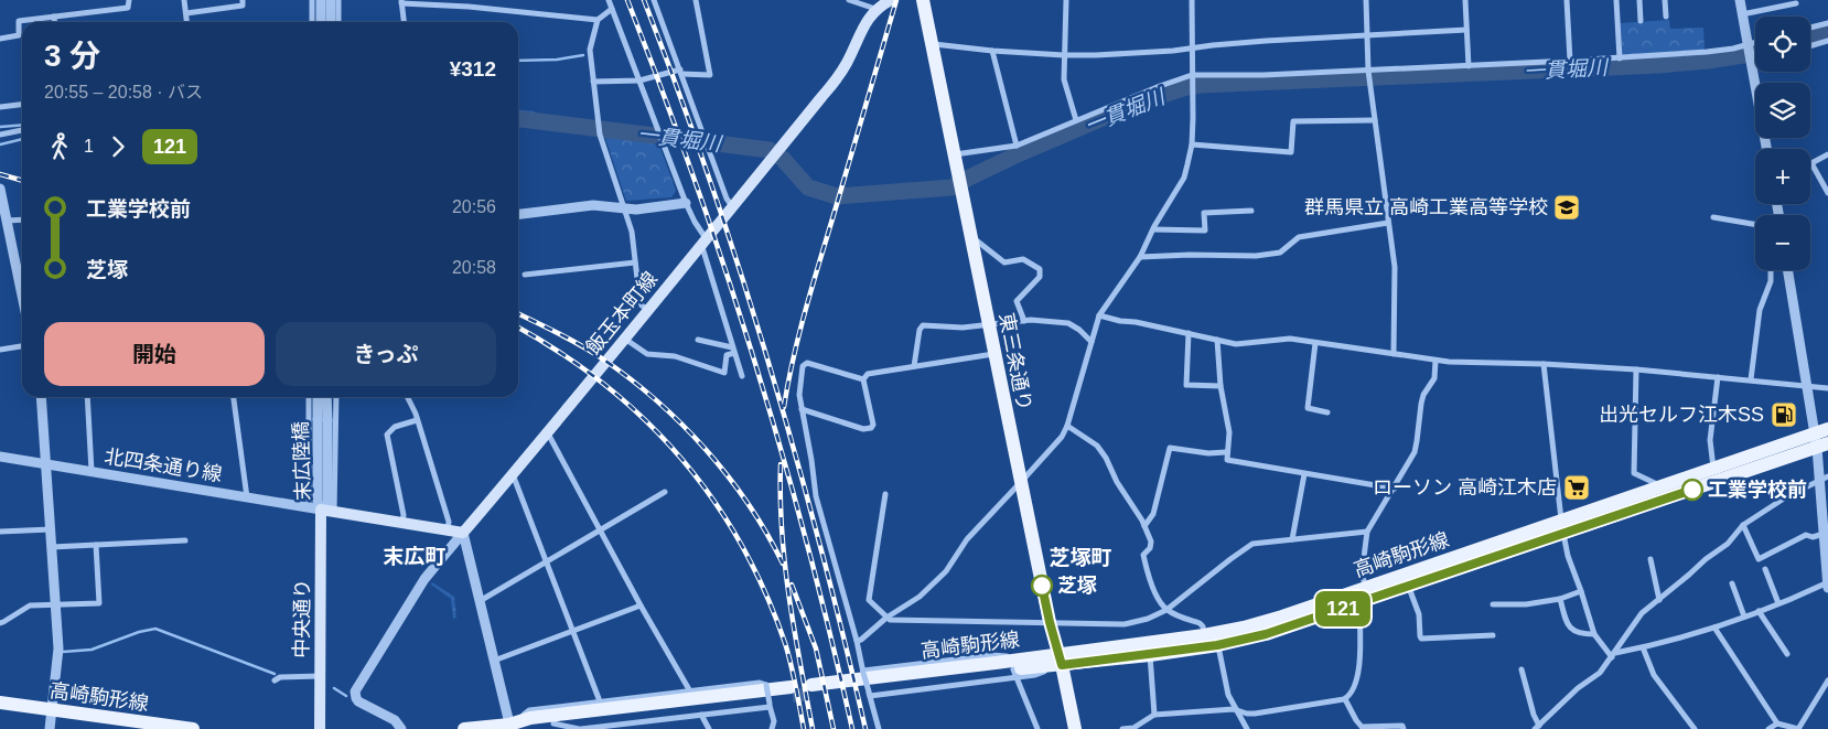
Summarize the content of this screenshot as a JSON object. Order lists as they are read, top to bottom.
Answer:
{
  "streets": {
    "main road": [
      "飯玉本町線",
      "東三条通り",
      "高崎駒形線",
      "中央通り"
    ],
    "street": ["末広陸橋", "北四条通り線"]
  },
  "crossings": [
    ["東三条通り", "高崎駒形線"],
    ["末広陸橋", "北四条通り線"],
    ["末広陸橋", "中央通り"],
    ["北四条通り線", "中央通り"]
  ],
  "districts": ["末広町", "芝塚町"],
  "water": ["一貫堀川"],
  "places": {
    "school or university": ["群馬県立 高崎工業高等学校"],
    "fuel station": ["出光セルフ江木SS"],
    "supermarket": ["ローソン 高崎江木店"],
    "other": ["工業学校前", "芝塚"]
  },
  "lines": ["bus line 121"],
  "page": {
    "on_map": "121",
    "map_buttons": ["+", "−"],
    "heading": ["3 分", "20:55 – 20:58 · バス", "¥312"],
    "legs": ["1", "121"],
    "list": [
      {
        "name": "工業学校前",
        "value": "20:56"
      },
      {
        "name": "芝塚",
        "value": "20:58"
      }
    ],
    "buttons": ["開始", "きっぷ"]
  }
}
